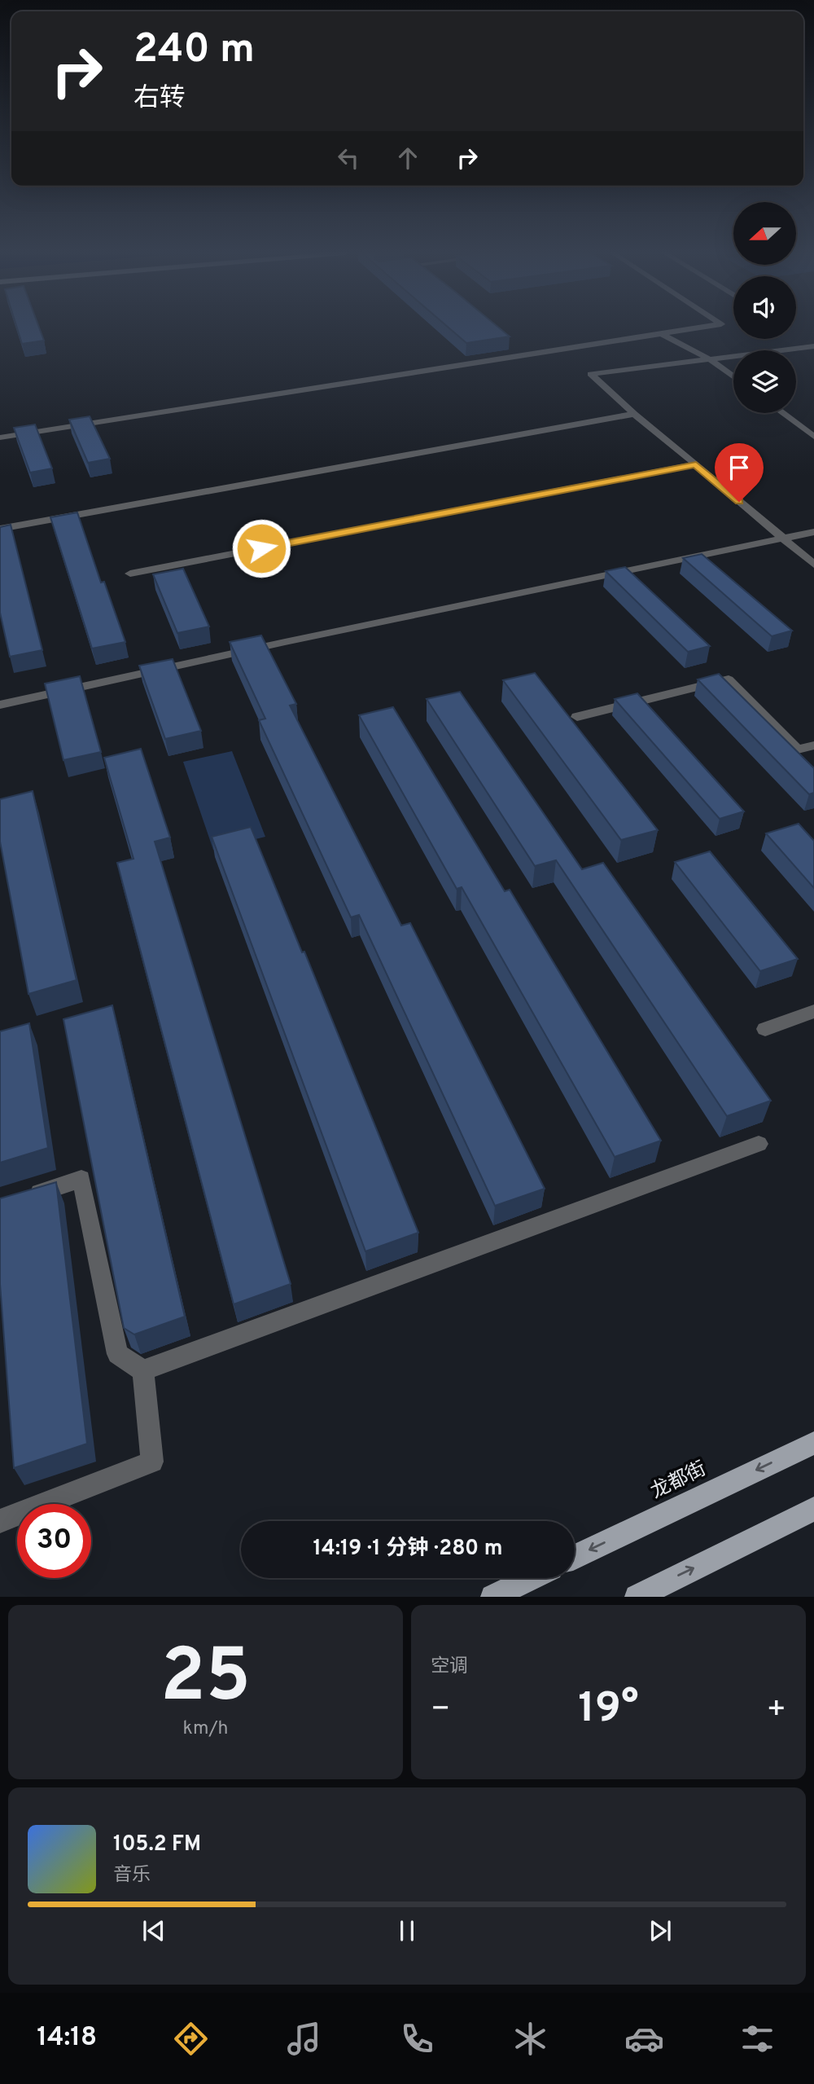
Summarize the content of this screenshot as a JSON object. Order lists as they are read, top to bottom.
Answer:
{
  "streets": {
    "main road": ["龙都街"]
  },
  "north": "left",
  "page": {
    "turn": ["240 m", "右转"],
    "limit": "30",
    "trip": "14:19 · 1 分钟 · 280 m",
    "tile": [
      ["25", "km/h"],
      "空调"
    ],
    "heat": ["−", "19°", "+"],
    "song": ["105.2 FM", "音乐"],
    "tabs": "14:18"
  }
}
